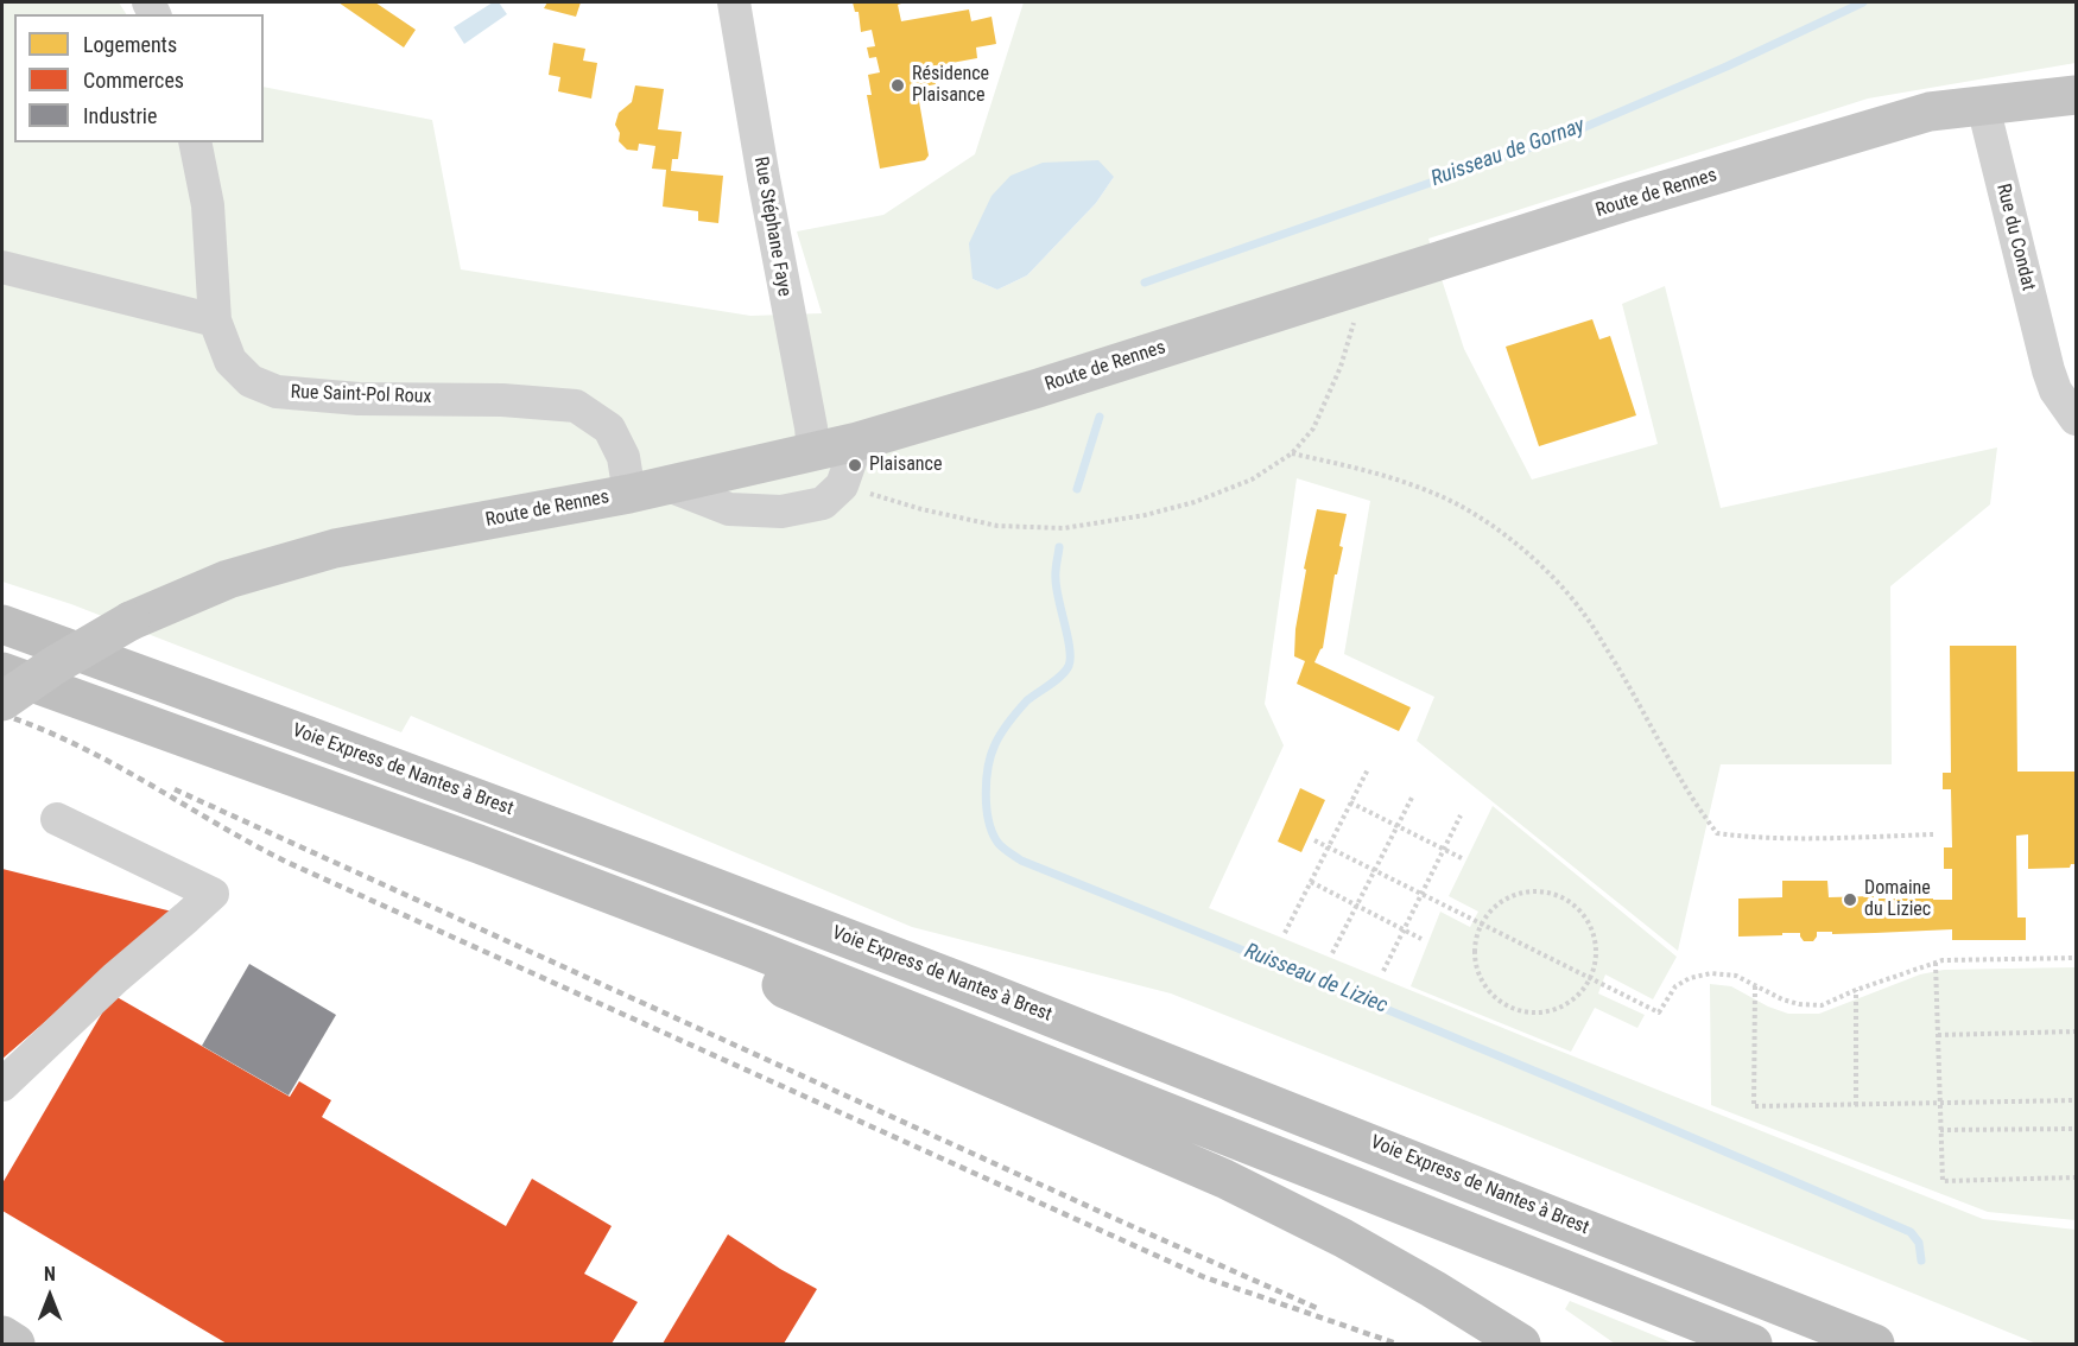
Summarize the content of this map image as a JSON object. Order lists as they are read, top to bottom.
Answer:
{
  "streets": {
    "highway": ["Voie Express de Nantes à Brest"],
    "main road": ["Route de Rennes"],
    "street": ["Rue Stéphane Faye", "Rue du Condat", "Rue Saint-Pol Roux"]
  },
  "crossings": [
    ["Route de Rennes", "Rue Stéphane Faye"],
    ["Route de Rennes", "Rue du Condat"],
    ["Route de Rennes", "Rue Saint-Pol Roux"]
  ],
  "water": ["Ruisseau de Gornay", "Ruisseau de Liziec"],
  "places": ["Résidence Plaisance", "Plaisance", "Domaine du Liziec"],
  "legend": ["Logements", "Commerces", "Industrie"],
  "north": "top"
}
